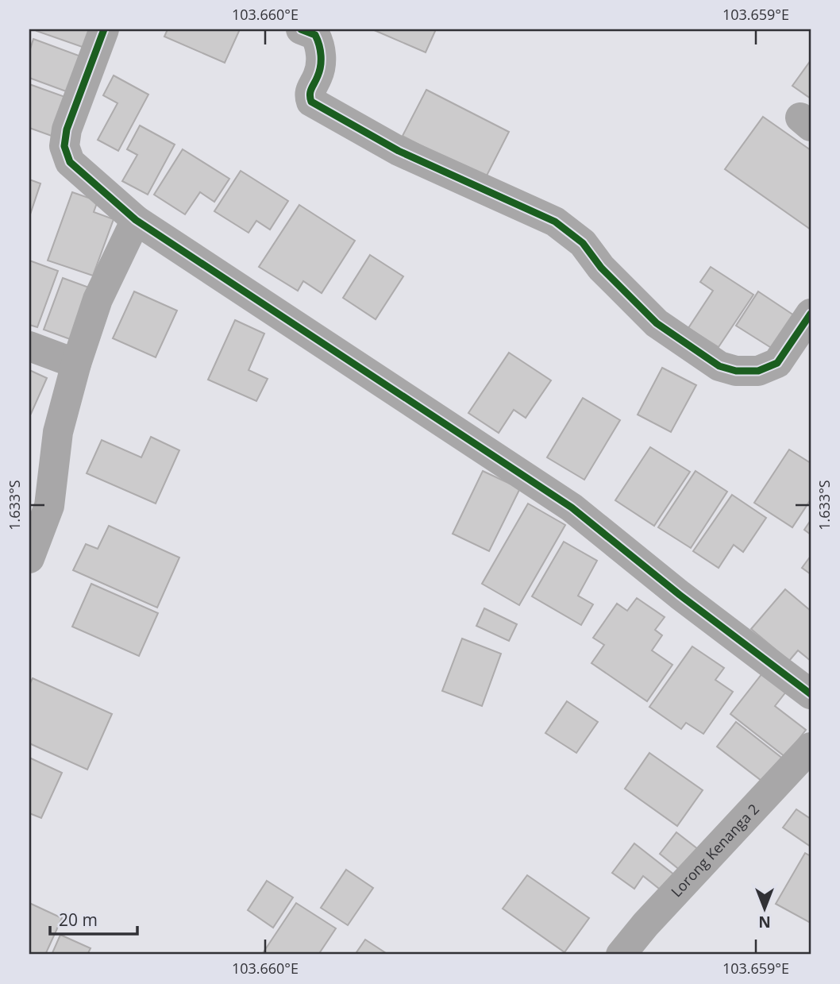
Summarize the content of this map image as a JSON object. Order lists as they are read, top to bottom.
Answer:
{
  "streets": {
    "street": ["Lorong Kenanga 2"]
  },
  "scale_bar": "20 m",
  "north": "bottom",
  "coordinates": ["103.660°E", "103.659°E", "1.633°S"]
}
